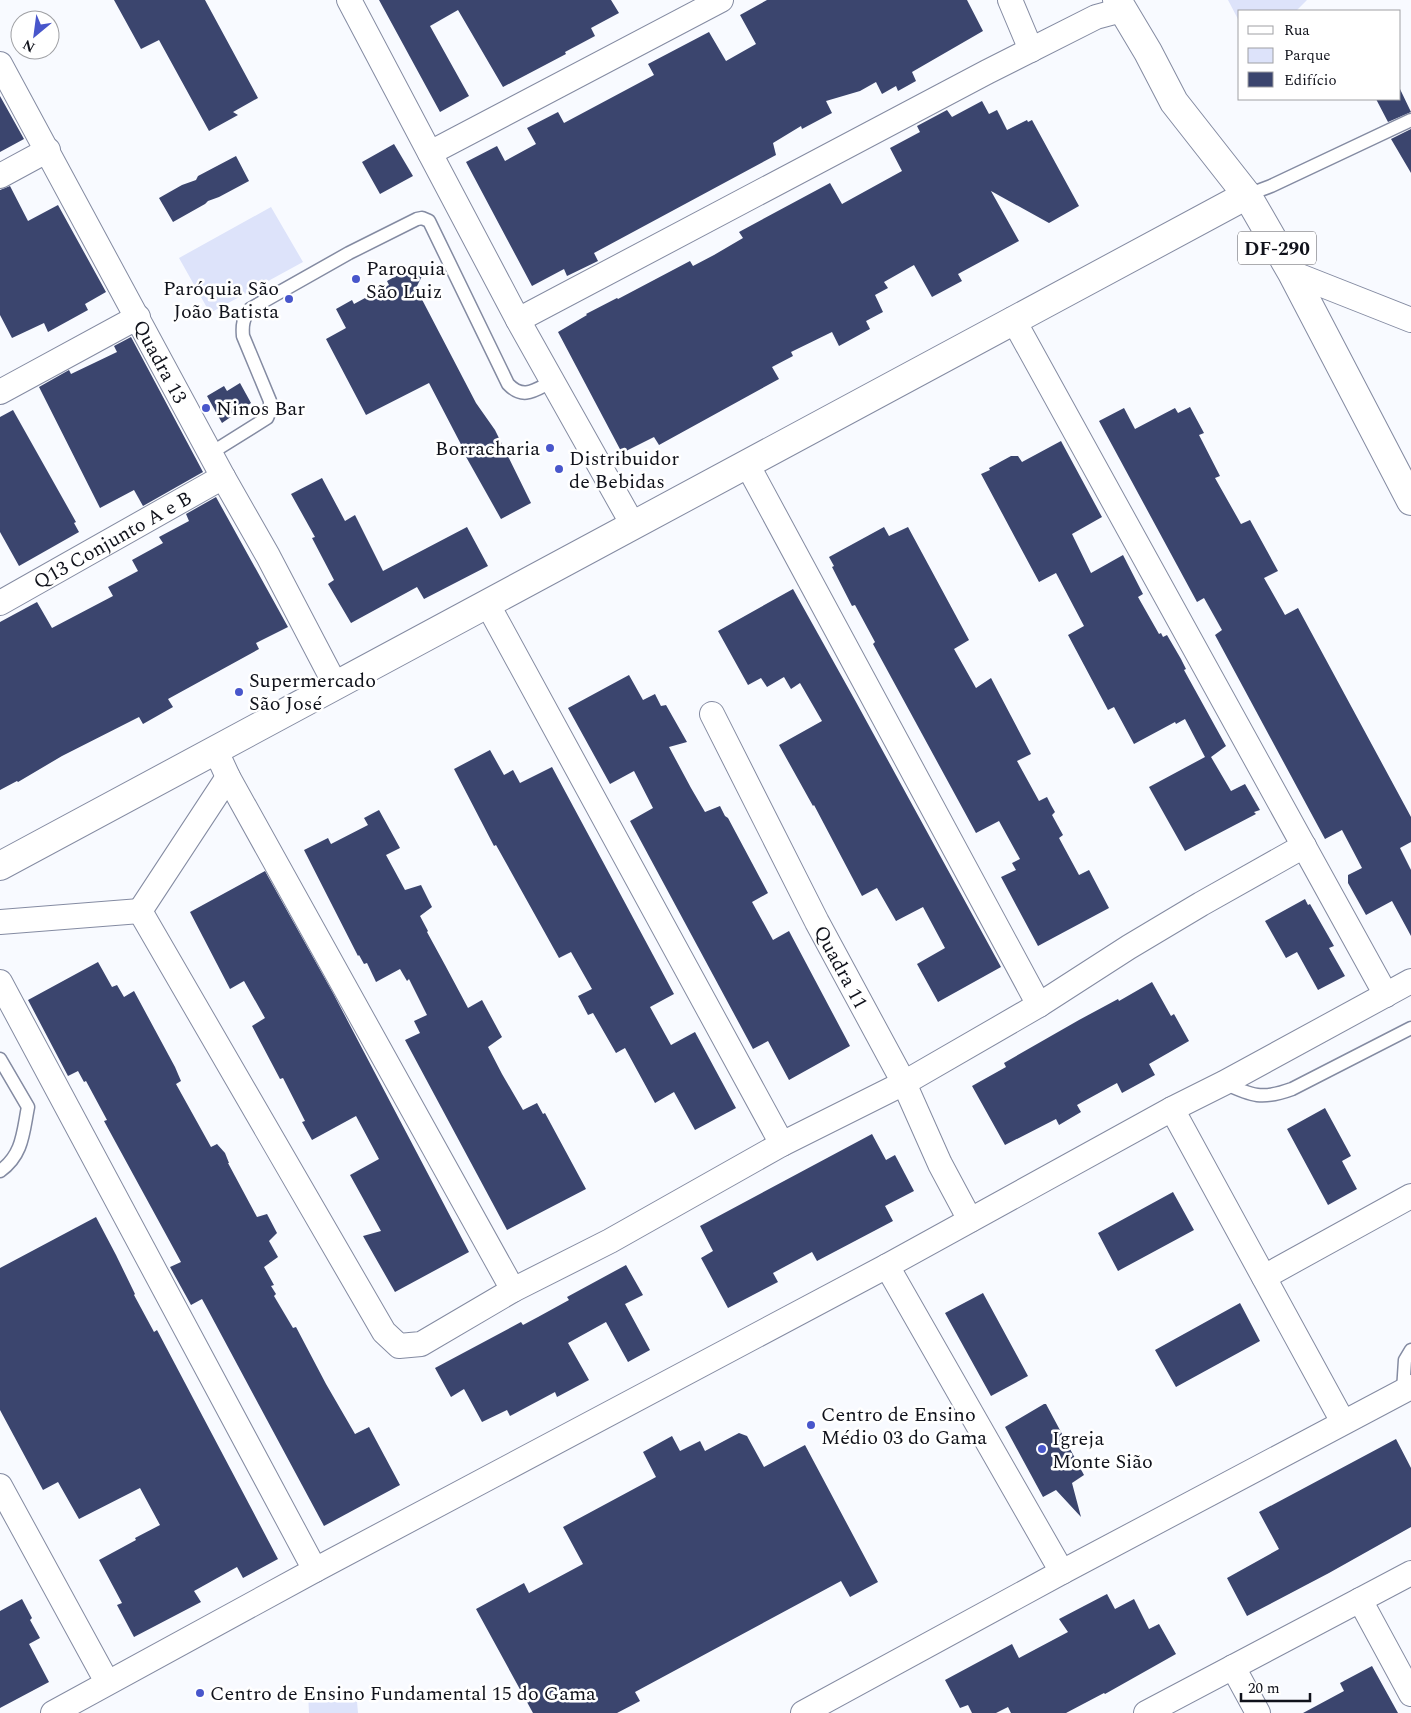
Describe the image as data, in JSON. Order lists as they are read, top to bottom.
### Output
{
  "streets": {
    "main road": ["DF-290"],
    "street": ["Quadra 13", "Q13 Conjunto A e B", "Quadra 11"]
  },
  "crossings": [
    ["Quadra 13", "Q13 Conjunto A e B"]
  ],
  "places": [
    "Paroquia São Luiz",
    "Paróquia São João Batista",
    "Ninos Bar",
    "Borracharia",
    "Distribuidor de Bebidas",
    "Supermercado São José",
    "Centro de Ensino Médio 03 do Gama",
    "Igreja Monte Sião",
    "Centro de Ensino Fundamental 15 do Gama"
  ],
  "legend": ["Rua", "Parque", "Edifício"],
  "scale_bar": "20 m",
  "north": "bottom left"
}
